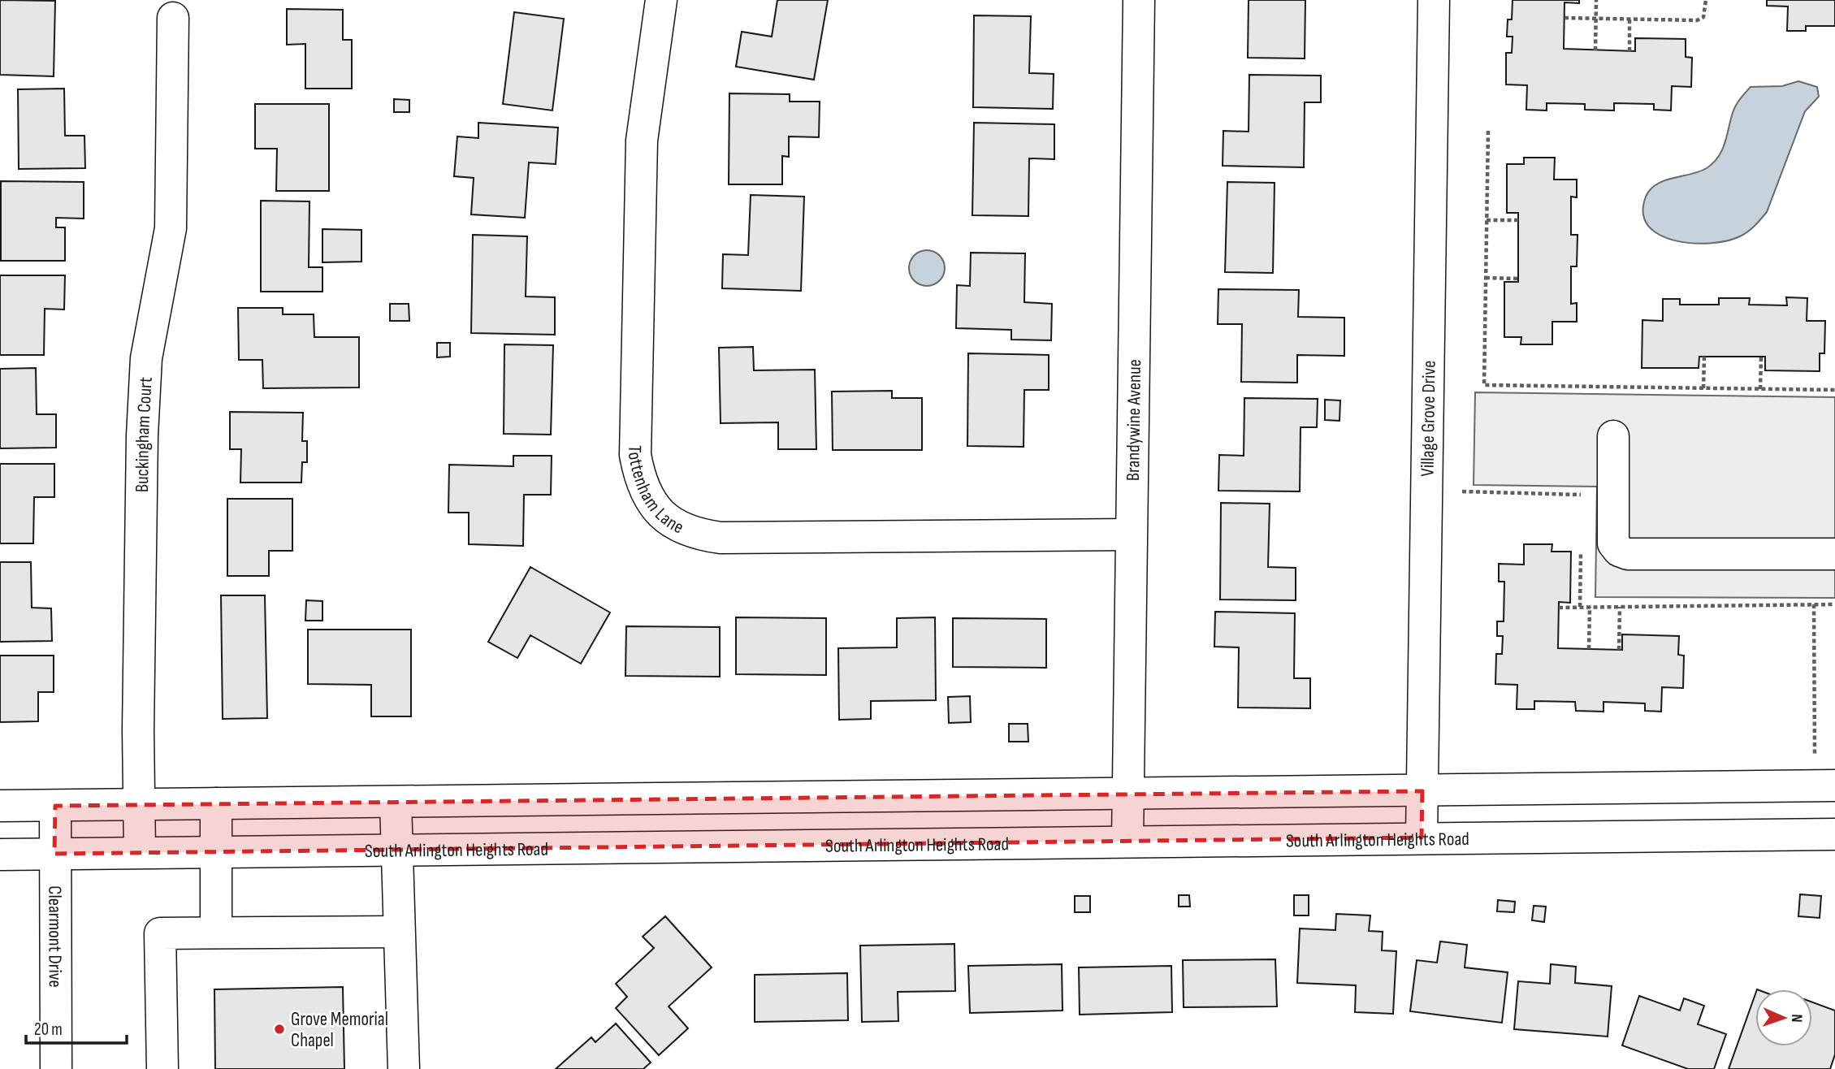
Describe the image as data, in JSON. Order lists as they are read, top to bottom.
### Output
{
  "streets": {
    "street": [
      "Village Grove Drive",
      "Brandywine Avenue",
      "Buckingham Court",
      "Tottenham Lane",
      "South Arlington Heights Road",
      "Clearmont Drive"
    ]
  },
  "crossings": [
    ["Village Grove Drive", "South Arlington Heights Road"],
    ["Brandywine Avenue", "Tottenham Lane"],
    ["Brandywine Avenue", "South Arlington Heights Road"],
    ["Buckingham Court", "South Arlington Heights Road"],
    ["South Arlington Heights Road", "Clearmont Drive"]
  ],
  "places": ["Grove Memorial Chapel"],
  "scale_bar": "20 m",
  "north": "right"
}
